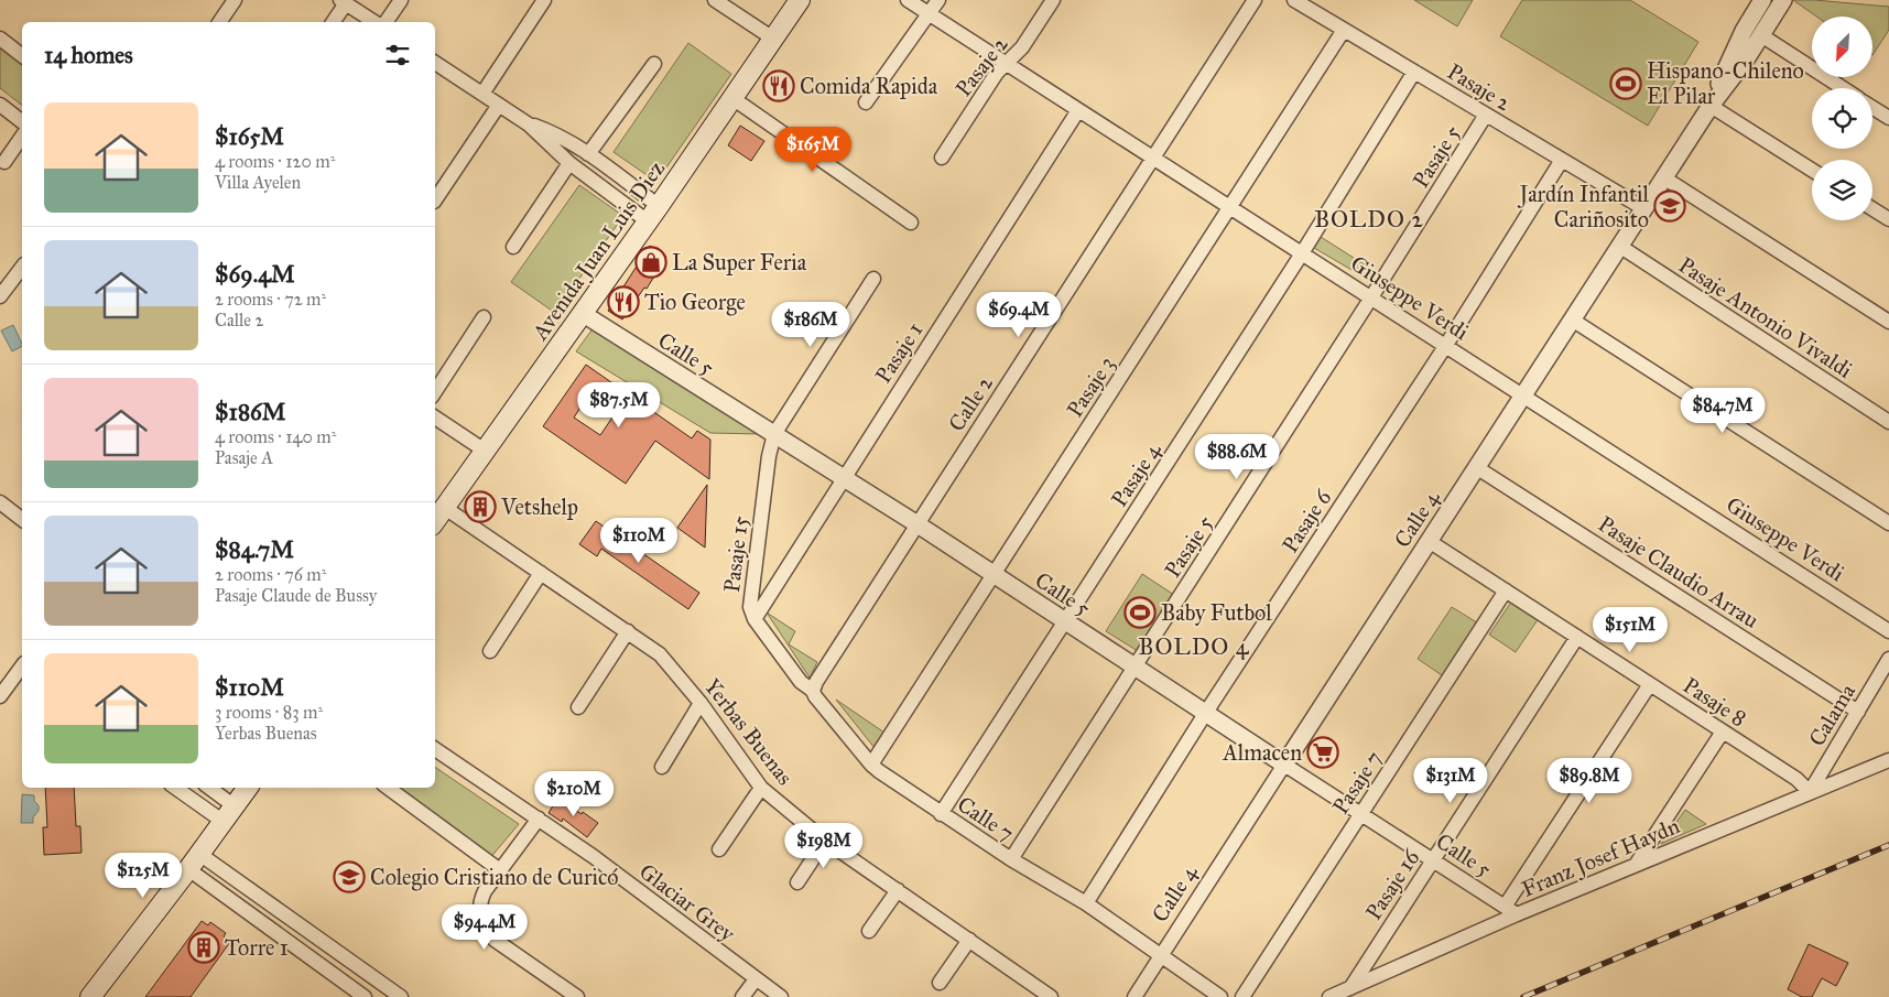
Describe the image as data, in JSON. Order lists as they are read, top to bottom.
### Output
{
  "streets": {
    "main road": ["Avenida Juan Luis Diez"],
    "street": [
      "Pasaje 2",
      "Pasaje 5",
      "Giuseppe Verdi",
      "Pasaje Antonio Vivaldi",
      "Pasaje 1",
      "Calle 5",
      "Pasaje 3",
      "Calle 2",
      "Pasaje 4",
      "Calle 4",
      "Pasaje 6",
      "Pasaje 15",
      "Pasaje Claudio Arrau",
      "Pasaje 8",
      "Calama",
      "Yerbas Buenas",
      "Pasaje 7",
      "Calle 7",
      "Franz Josef Haydn",
      "Pasaje 16",
      "Glaciar Grey"
    ]
  },
  "crossings": [
    ["Pasaje 2", "Pasaje 5"],
    ["Pasaje 2", "Giuseppe Verdi"],
    ["Pasaje 2", "Pasaje 3"],
    ["Pasaje 2", "Pasaje 4"],
    ["Pasaje 2", "Calle 4"],
    ["Pasaje 2", "Pasaje 6"],
    ["Pasaje 5", "Giuseppe Verdi"],
    ["Pasaje 5", "Calle 5"],
    ["Pasaje 5", "Calle 7"],
    ["Avenida Juan Luis Diez", "Calle 5"],
    ["Avenida Juan Luis Diez", "Yerbas Buenas"],
    ["Giuseppe Verdi", "Pasaje 1"],
    ["Giuseppe Verdi", "Pasaje 3"],
    ["Giuseppe Verdi", "Calle 2"],
    ["Giuseppe Verdi", "Pasaje 4"],
    ["Giuseppe Verdi", "Calle 4"],
    ["Giuseppe Verdi", "Pasaje 6"],
    ["Pasaje Antonio Vivaldi", "Calle 4"],
    ["Pasaje 1", "Calle 5"],
    ["Pasaje 1", "Pasaje 15"],
    ["Calle 5", "Pasaje 3"],
    ["Calle 5", "Calle 2"],
    ["Calle 5", "Pasaje 4"],
    ["Calle 5", "Calle 4"],
    ["Calle 5", "Pasaje 6"],
    ["Calle 5", "Pasaje 15"],
    ["Calle 5", "Pasaje 7"],
    ["Calle 5", "Franz Josef Haydn"],
    ["Calle 5", "Pasaje 16"],
    ["Pasaje 3", "Calle 7"],
    ["Calle 2", "Pasaje 15"],
    ["Calle 2", "Calle 7"],
    ["Pasaje 4", "Calle 7"],
    ["Calle 4", "Pasaje Claudio Arrau"],
    ["Calle 4", "Pasaje 8"],
    ["Calle 4", "Calle 7"],
    ["Pasaje 6", "Calle 7"],
    ["Pasaje 15", "Calle 7"],
    ["Pasaje Claudio Arrau", "Calama"],
    ["Pasaje 8", "Calama"],
    ["Pasaje 8", "Pasaje 7"],
    ["Pasaje 8", "Franz Josef Haydn"],
    ["Pasaje 8", "Pasaje 16"],
    ["Calama", "Franz Josef Haydn"],
    ["Franz Josef Haydn", "Pasaje 16"]
  ],
  "districts": ["BOLDO 2", "BOLDO 4"],
  "places": {
    "sports": ["Hispano-Chileno El Pilar", "Baby Futbol"],
    "restaurant": ["Comida Rapida", "Tio George"],
    "school or university": ["Jardín Infantil Cariñosito", "Colegio Cristiano de Curicó"],
    "shop": ["La Super Feria"],
    "building": ["Vetshelp", "Torre 1"],
    "supermarket": ["Almacen"]
  },
  "north": "bottom left",
  "page": {
    "heading": "14 homes",
    "list": [
      {
        "name": "$165M",
        "note": "4 rooms · 120 m² · Villa Ayelen"
      },
      {
        "name": "$69.4M",
        "note": "2 rooms · 72 m² · Calle 2"
      },
      {
        "name": "$186M",
        "note": "4 rooms · 140 m² · Pasaje A"
      },
      {
        "name": "$84.7M",
        "note": "2 rooms · 76 m² · Pasaje Claude de Bussy"
      },
      {
        "name": "$110M",
        "note": "3 rooms · 83 m² · Yerbas Buenas"
      }
    ],
    "price": [
      "$165M",
      "$69.4M",
      "$186M",
      "$87.5M",
      "$84.7M",
      "$88.6M",
      "$110M",
      "$151M",
      "$131M",
      "$89.8M",
      "$210M",
      "$198M",
      "$125M",
      "$94.4M"
    ]
  }
}
